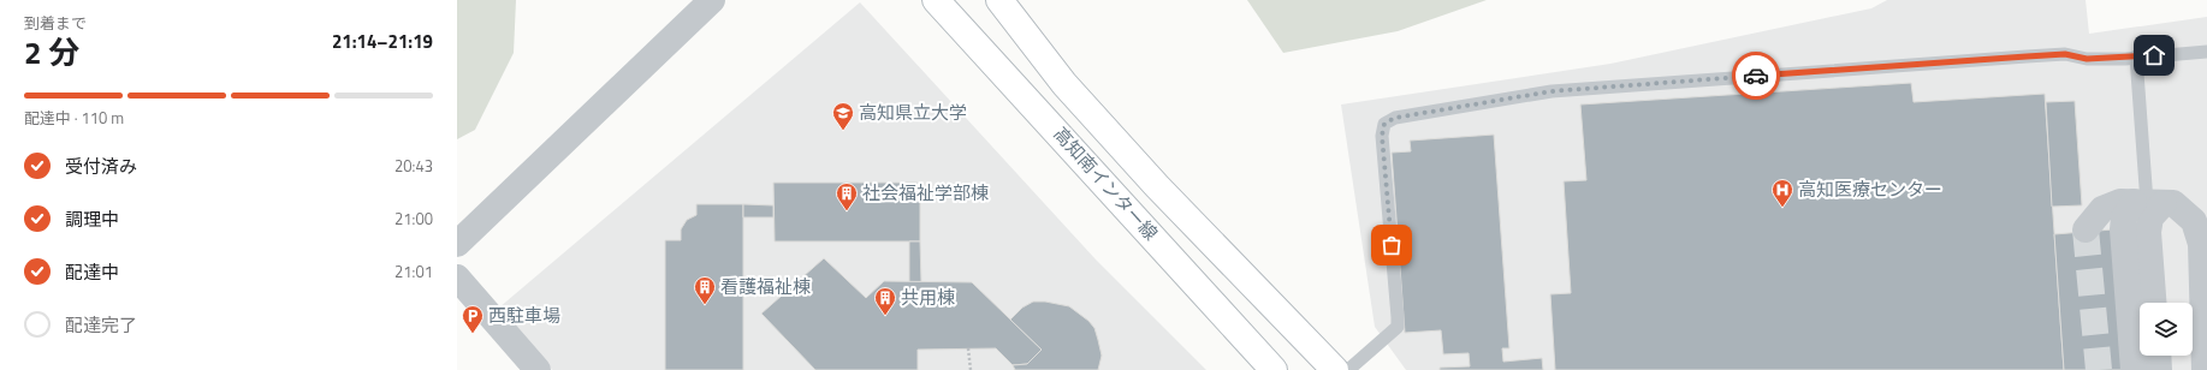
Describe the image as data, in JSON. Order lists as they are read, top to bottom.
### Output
{
  "streets": {
    "main road": ["高知南インター線"]
  },
  "places": {
    "school or university": ["高知県立大学"],
    "hospital": ["高知医療センター"],
    "building": ["社会福祉学部棟", "看護福祉棟", "共用棟"],
    "parking": ["西駐車場"]
  },
  "page": {
    "heading": ["2 分", "到着まで", "21:14–21:19"],
    "bar": "配達中 · 110 m",
    "list": [
      ["受付済み", "20:43"],
      ["調理中", "21:00"],
      ["配達中", "21:01"],
      "配達完了"
    ]
  }
}
